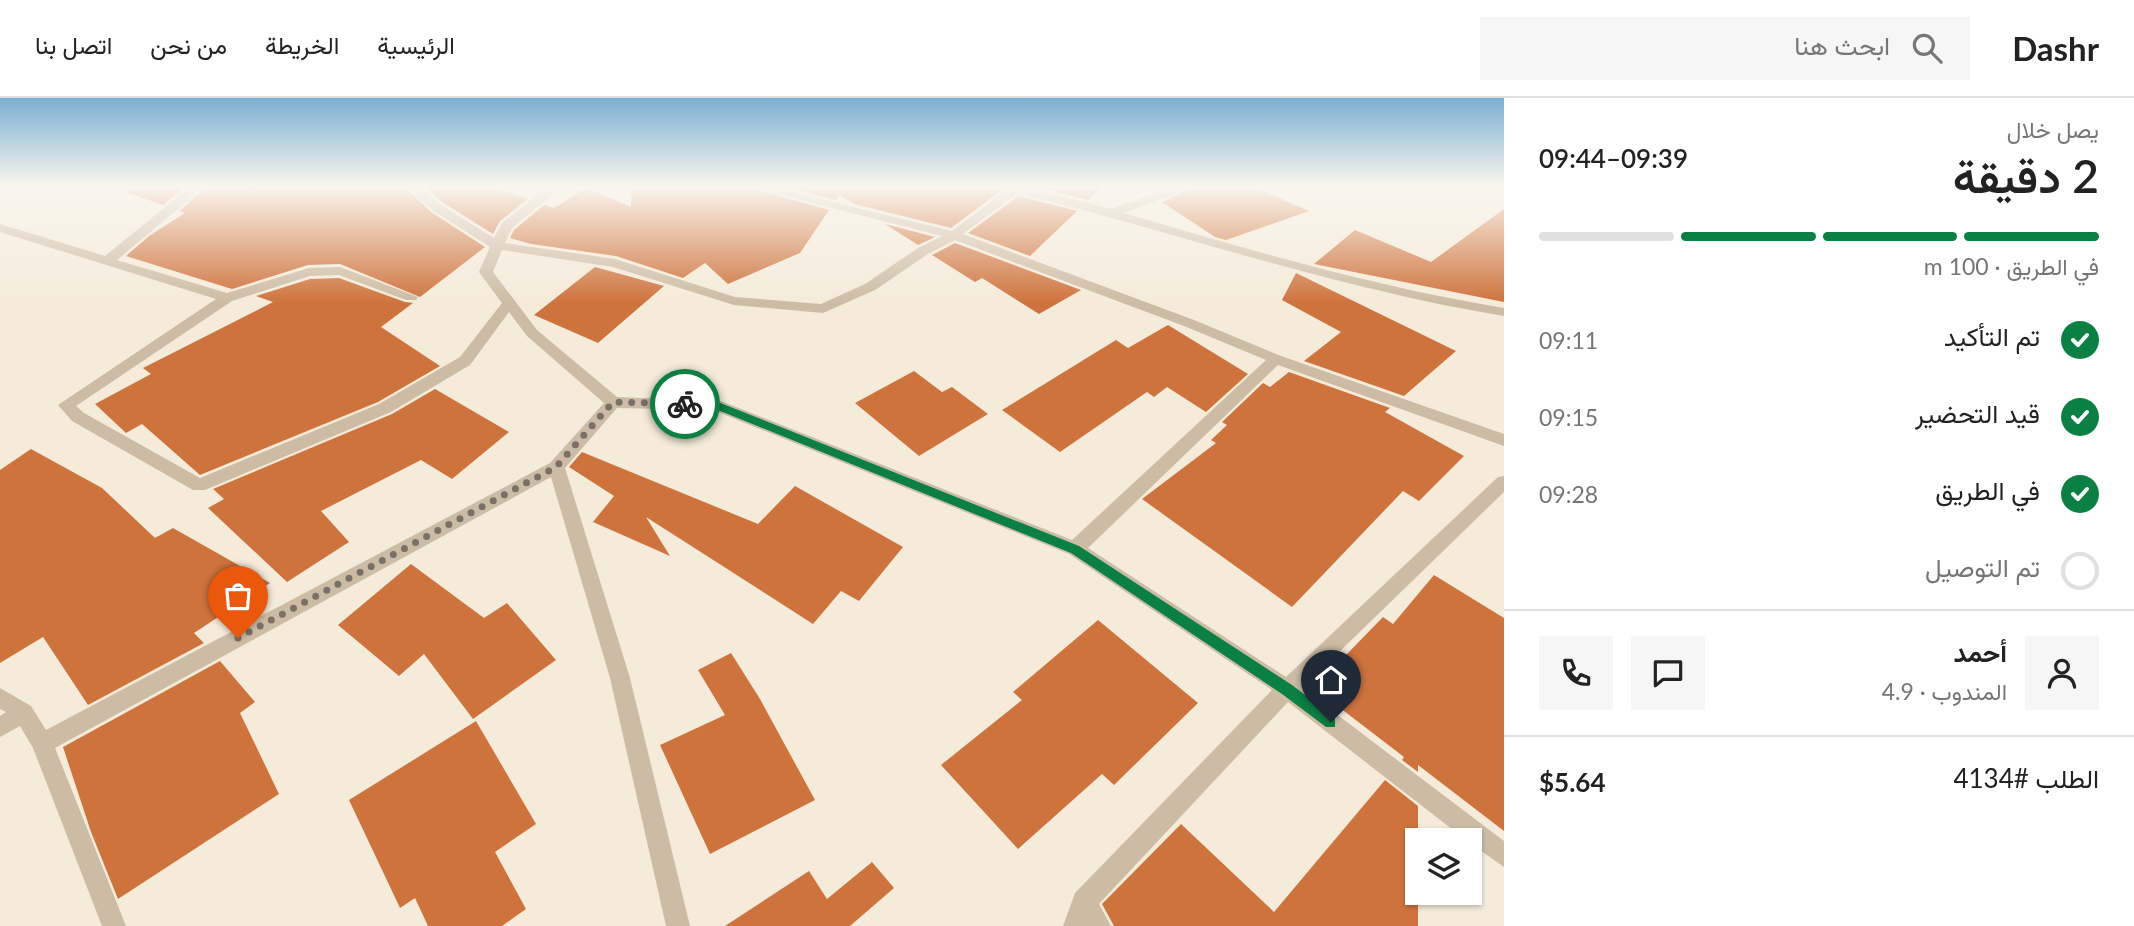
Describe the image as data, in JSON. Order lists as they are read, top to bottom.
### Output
{
  "page": {
    "header": "Dashr",
    "search": "ابحث هنا",
    "nav": [
      "الرئيسية",
      "الخريطة",
      "من نحن",
      "اتصل بنا"
    ],
    "heading": ["2 دقيقة", "يصل خلال", "09:39–09:44"],
    "panel": [
      "أحمد",
      "المندوب · 4.9",
      "الطلب #4134",
      "$5.64"
    ],
    "bar": "في الطريق · 100 m",
    "list": [
      ["تم التأكيد", "09:11"],
      ["قيد التحضير", "09:15"],
      ["في الطريق", "09:28"],
      "تم التوصيل"
    ]
  }
}
